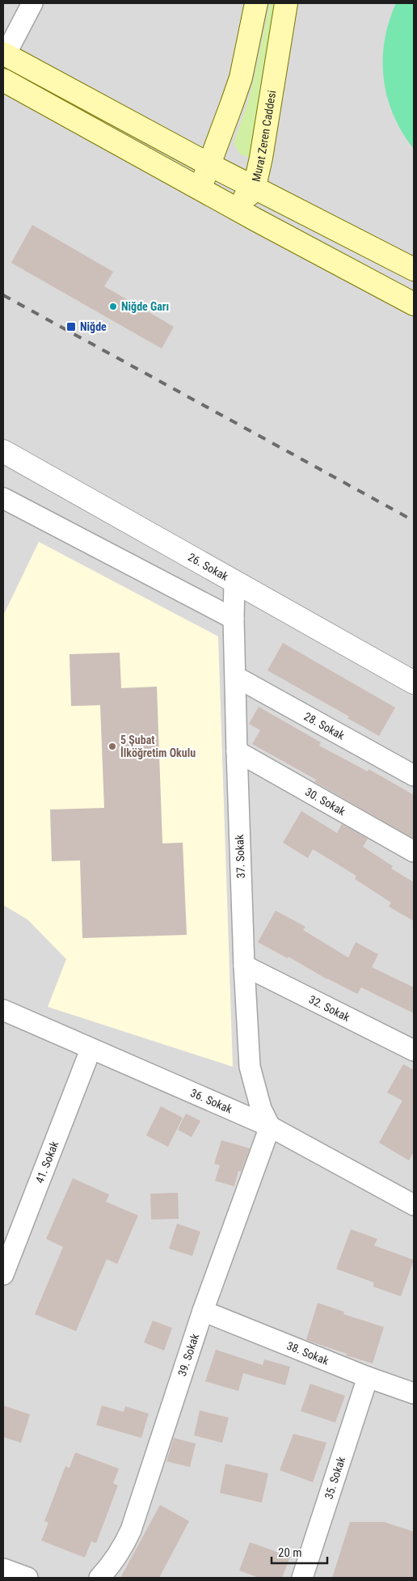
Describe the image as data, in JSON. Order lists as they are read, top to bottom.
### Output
{
  "streets": {
    "main road": ["Murat Zeren Caddesi"],
    "street": [
      "26. Sokak",
      "28. Sokak",
      "30. Sokak",
      "37. Sokak",
      "32. Sokak",
      "36. Sokak",
      "41. Sokak",
      "38. Sokak",
      "39. Sokak",
      "35. Sokak"
    ]
  },
  "crossings": [
    ["26. Sokak", "37. Sokak"],
    ["28. Sokak", "37. Sokak"],
    ["30. Sokak", "37. Sokak"],
    ["37. Sokak", "32. Sokak"],
    ["37. Sokak", "36. Sokak"],
    ["37. Sokak", "39. Sokak"],
    ["36. Sokak", "41. Sokak"],
    ["36. Sokak", "39. Sokak"],
    ["38. Sokak", "39. Sokak"],
    ["38. Sokak", "35. Sokak"]
  ],
  "places": {
    "other": ["Niğde Garı", "5 Şubat İlköğretim Okulu"],
    "transit": ["Niğde"]
  },
  "scale_bar": "20 m"
}
